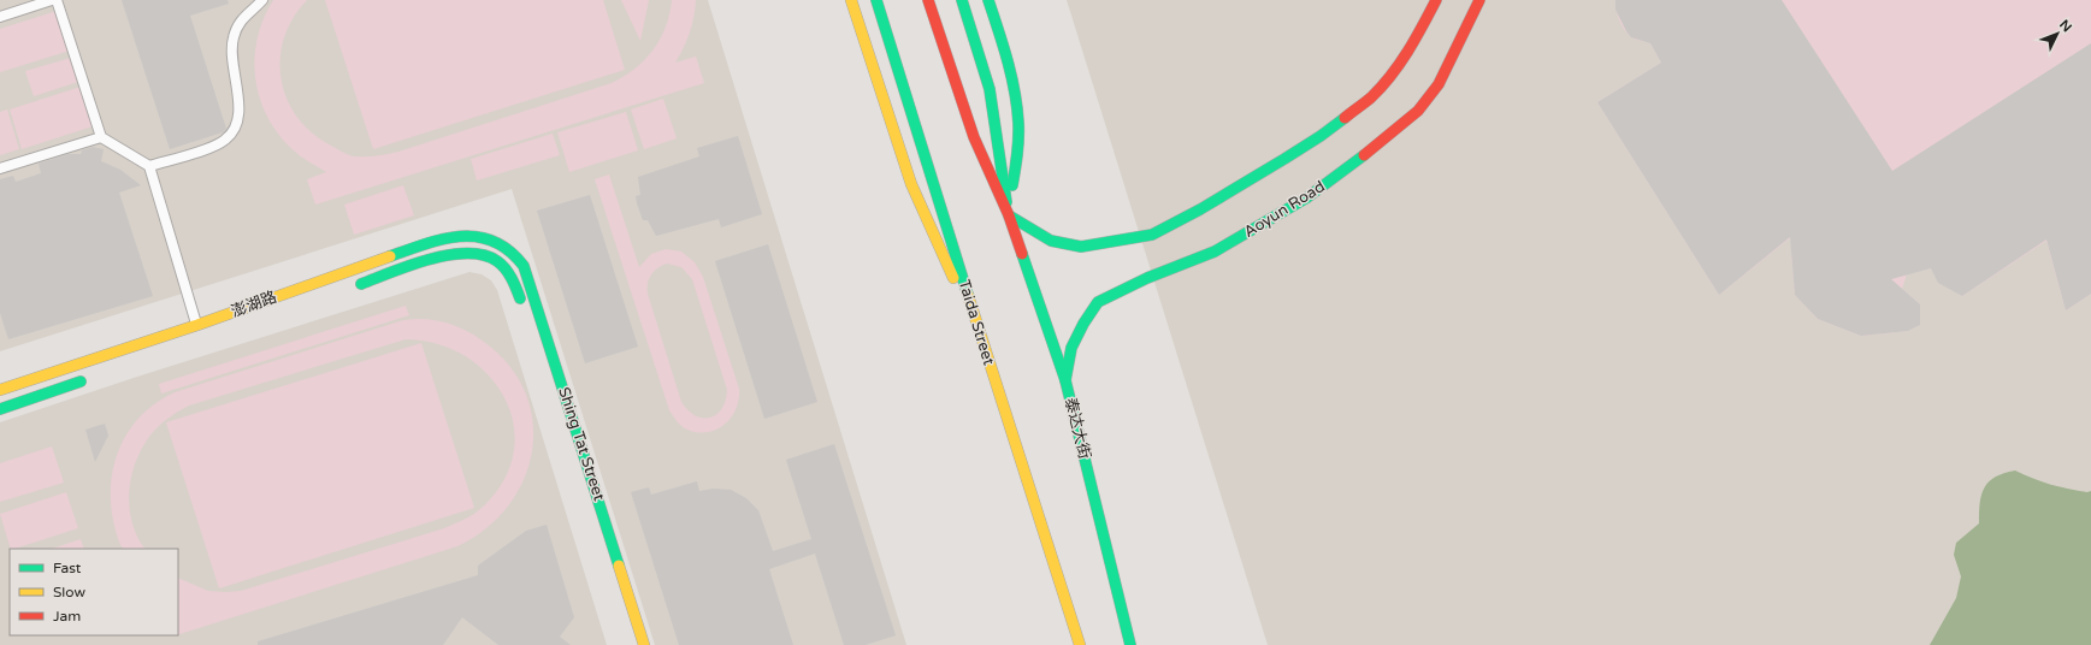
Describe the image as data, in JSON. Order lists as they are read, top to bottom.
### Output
{
  "streets": {
    "main road": [
      "Aoyun Road",
      "澎湖路",
      "Taida Street",
      "泰达大街",
      "Shing Tat Street"
    ]
  },
  "crossings": [
    ["Aoyun Road", "泰达大街"],
    ["澎湖路", "Shing Tat Street"]
  ],
  "legend": ["Fast", "Slow", "Jam"],
  "north": "top right"
}
